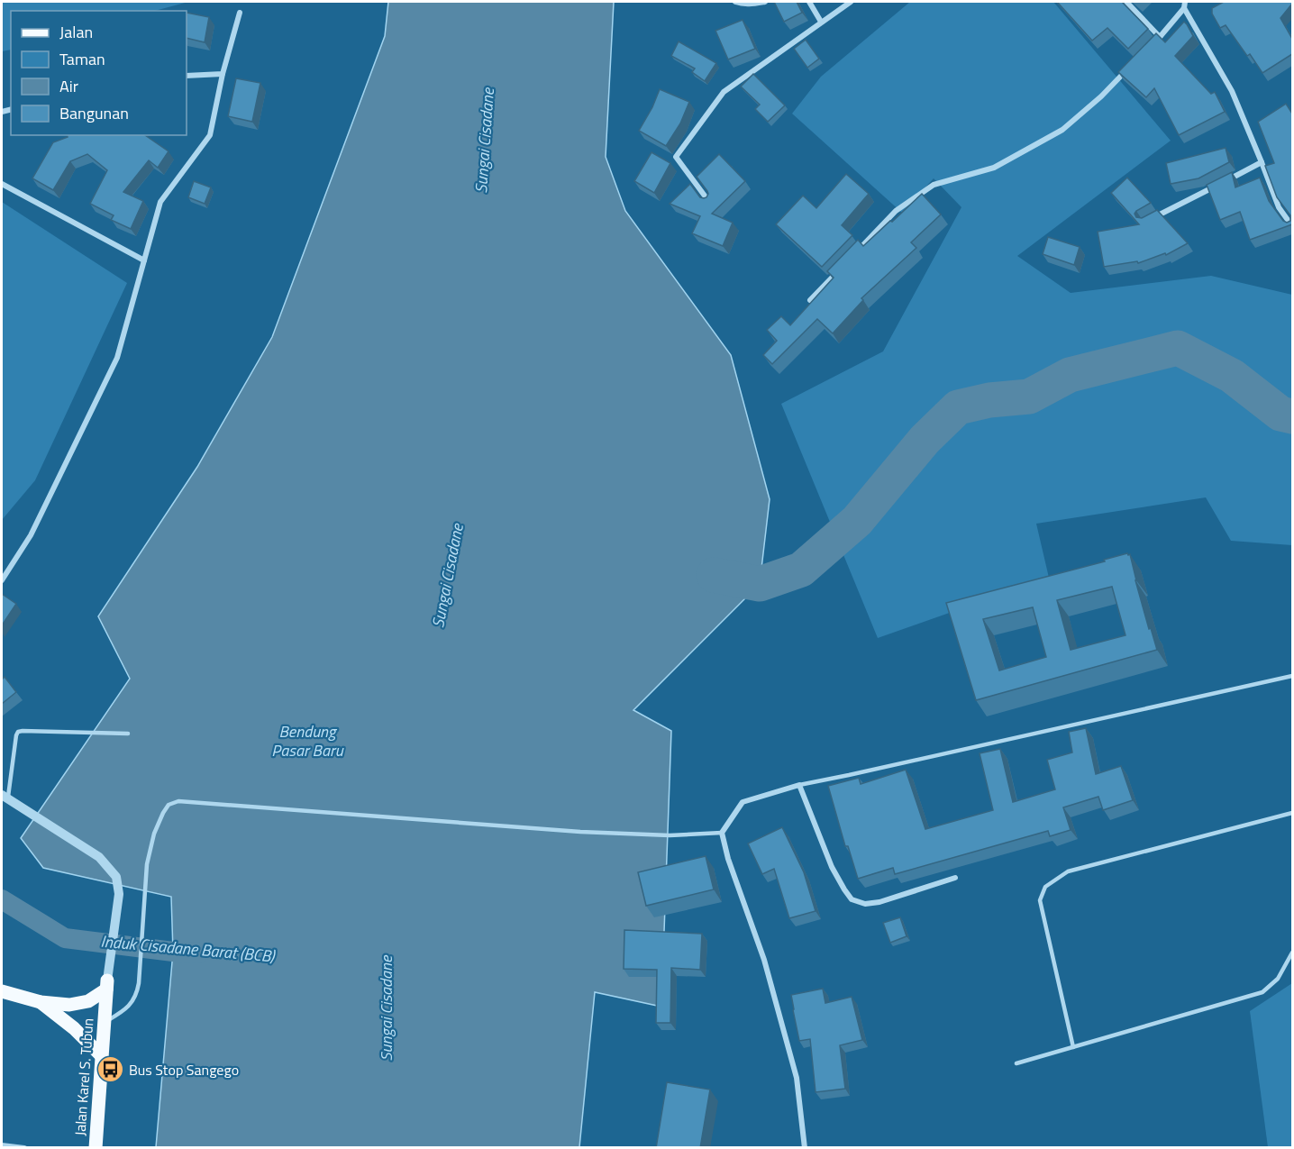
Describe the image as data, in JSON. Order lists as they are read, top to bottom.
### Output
{
  "streets": {
    "main road": ["Jalan Karel S. Tubun"]
  },
  "water": ["Sungai Cisadane", "Bendung Pasar Baru", "Induk Cisadane Barat (BCB)"],
  "places": {
    "bus stop": ["Bus Stop Sangego"]
  },
  "legend": [
    "Jalan",
    "Taman",
    "Air",
    "Bangunan"
  ]
}
